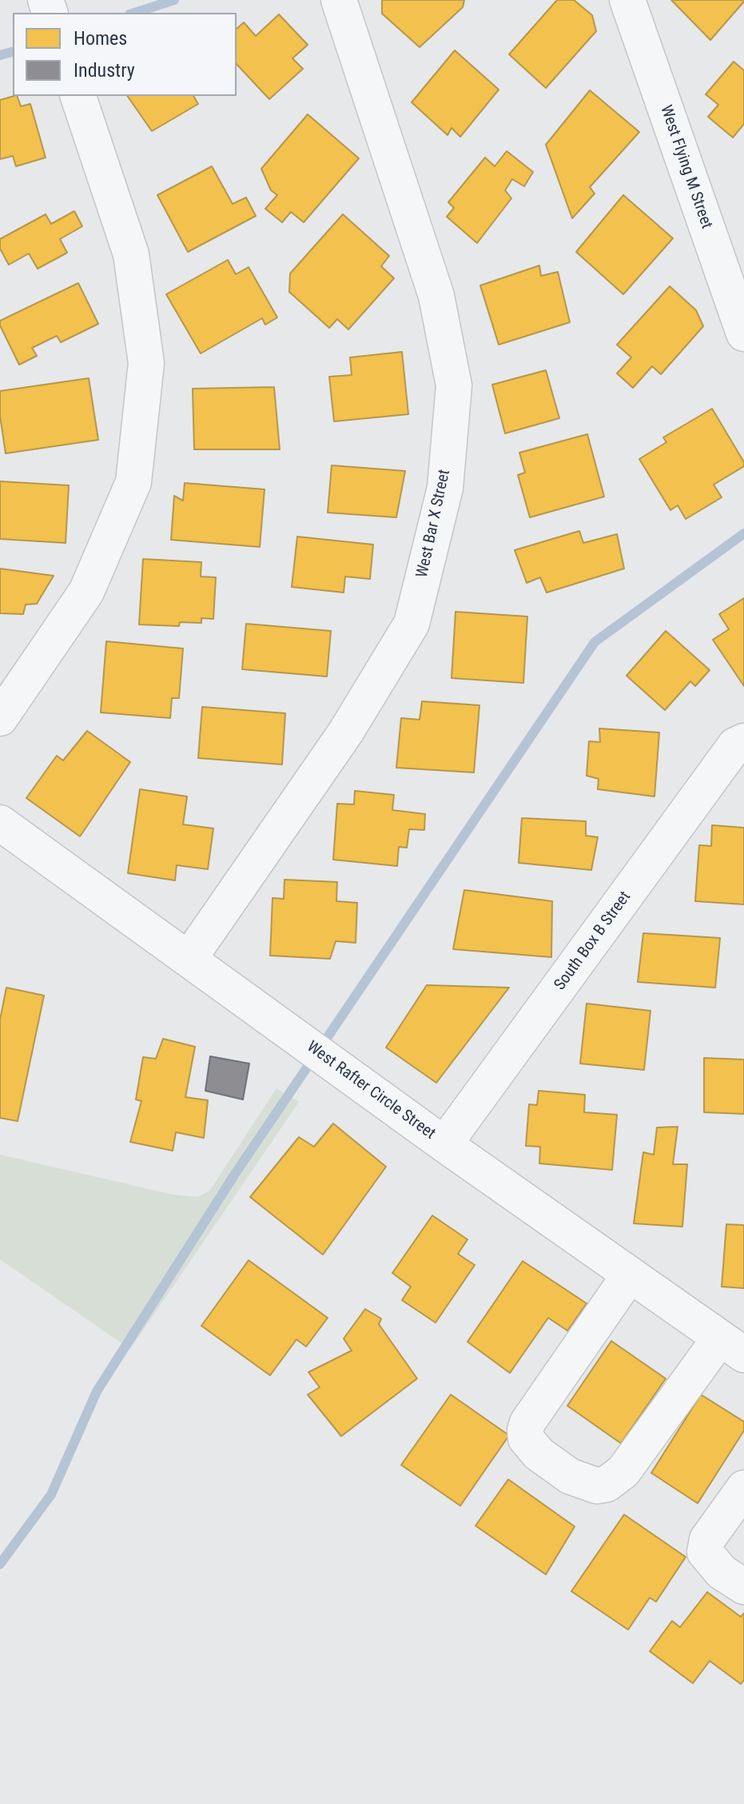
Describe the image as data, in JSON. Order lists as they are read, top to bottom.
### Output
{
  "streets": {
    "street": [
      "West Flying M Street",
      "West Bar X Street",
      "South Box B Street",
      "West Rafter Circle Street"
    ]
  },
  "crossings": [
    ["West Bar X Street", "West Rafter Circle Street"],
    ["South Box B Street", "West Rafter Circle Street"]
  ],
  "legend": ["Homes", "Industry"]
}
